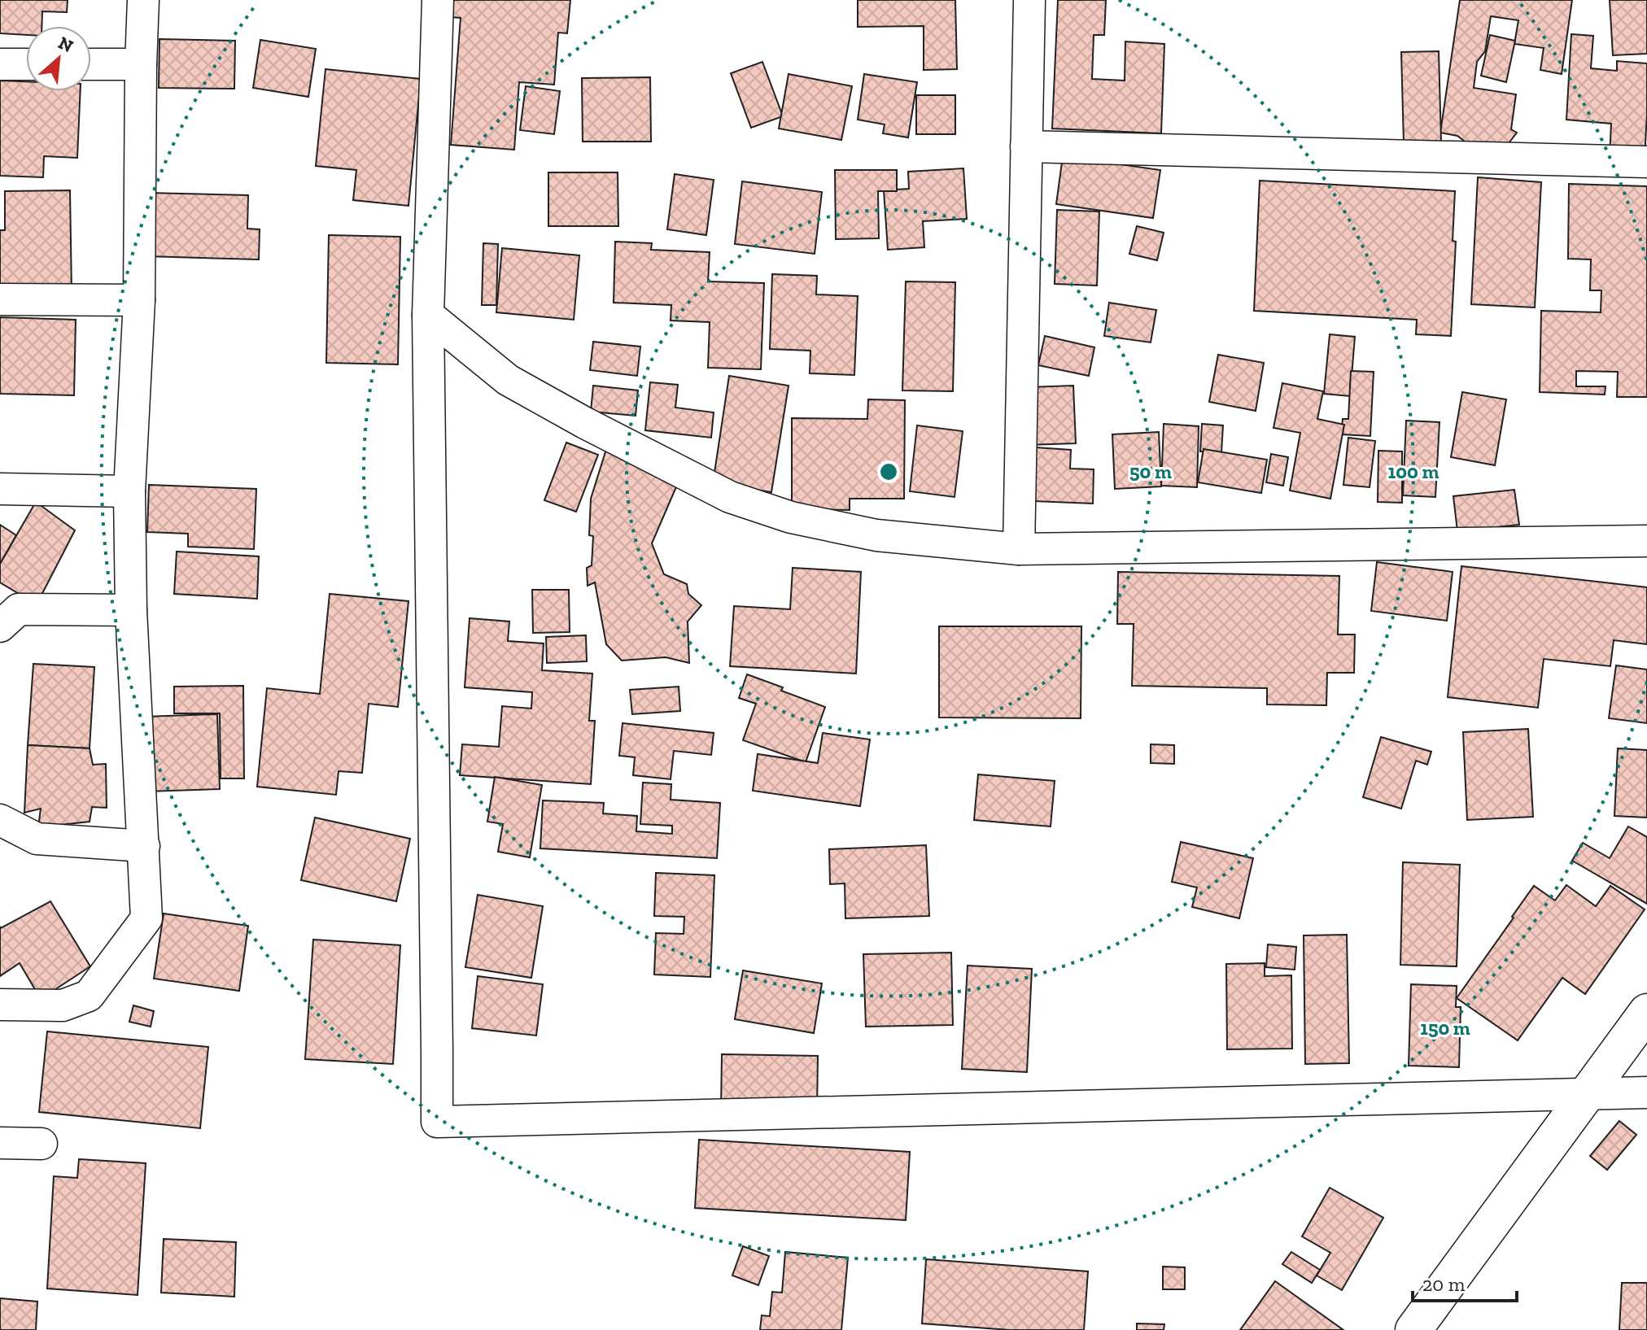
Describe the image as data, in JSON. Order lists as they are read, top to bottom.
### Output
{
  "scale_bar": "20 m",
  "north": "top right",
  "rings": ["50 m", "100 m", "150 m"]
}
